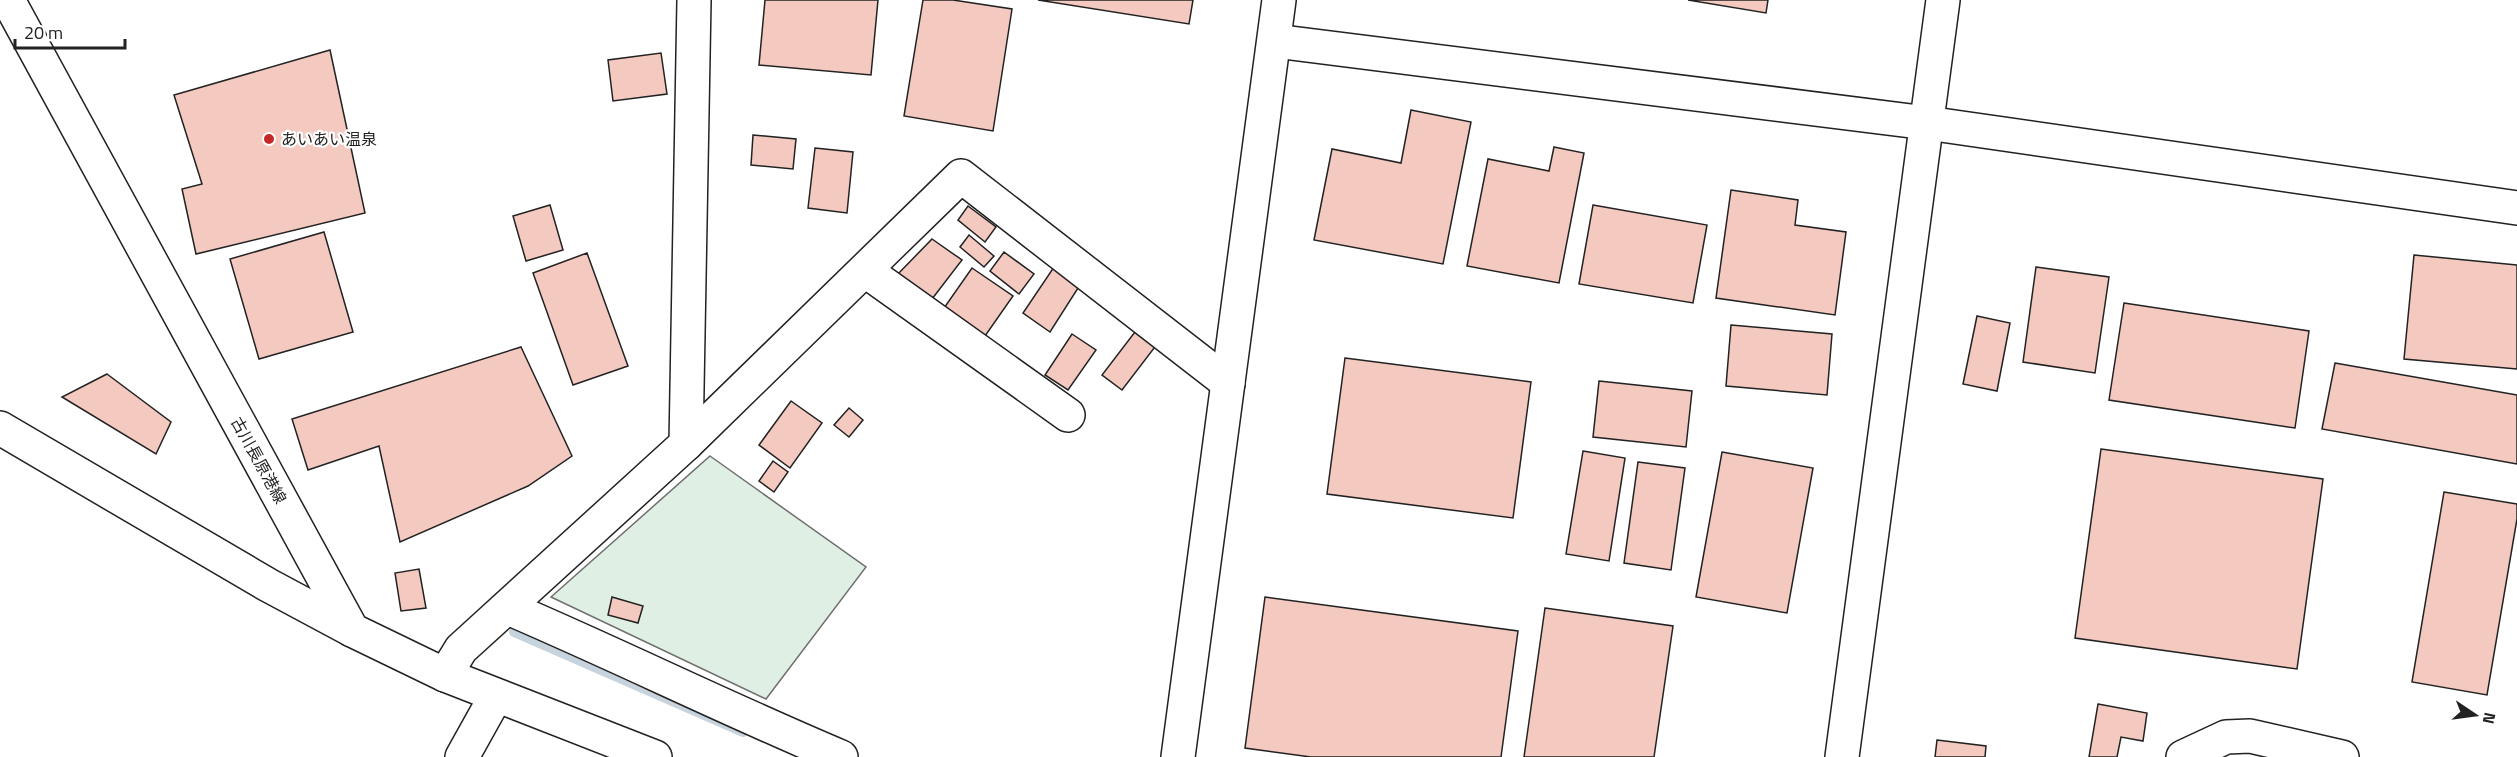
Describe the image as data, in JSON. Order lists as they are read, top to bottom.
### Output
{
  "streets": {
    "street": ["古川長原港線"]
  },
  "places": ["あいあい温泉"],
  "scale_bar": "20 m",
  "north": "right"
}
